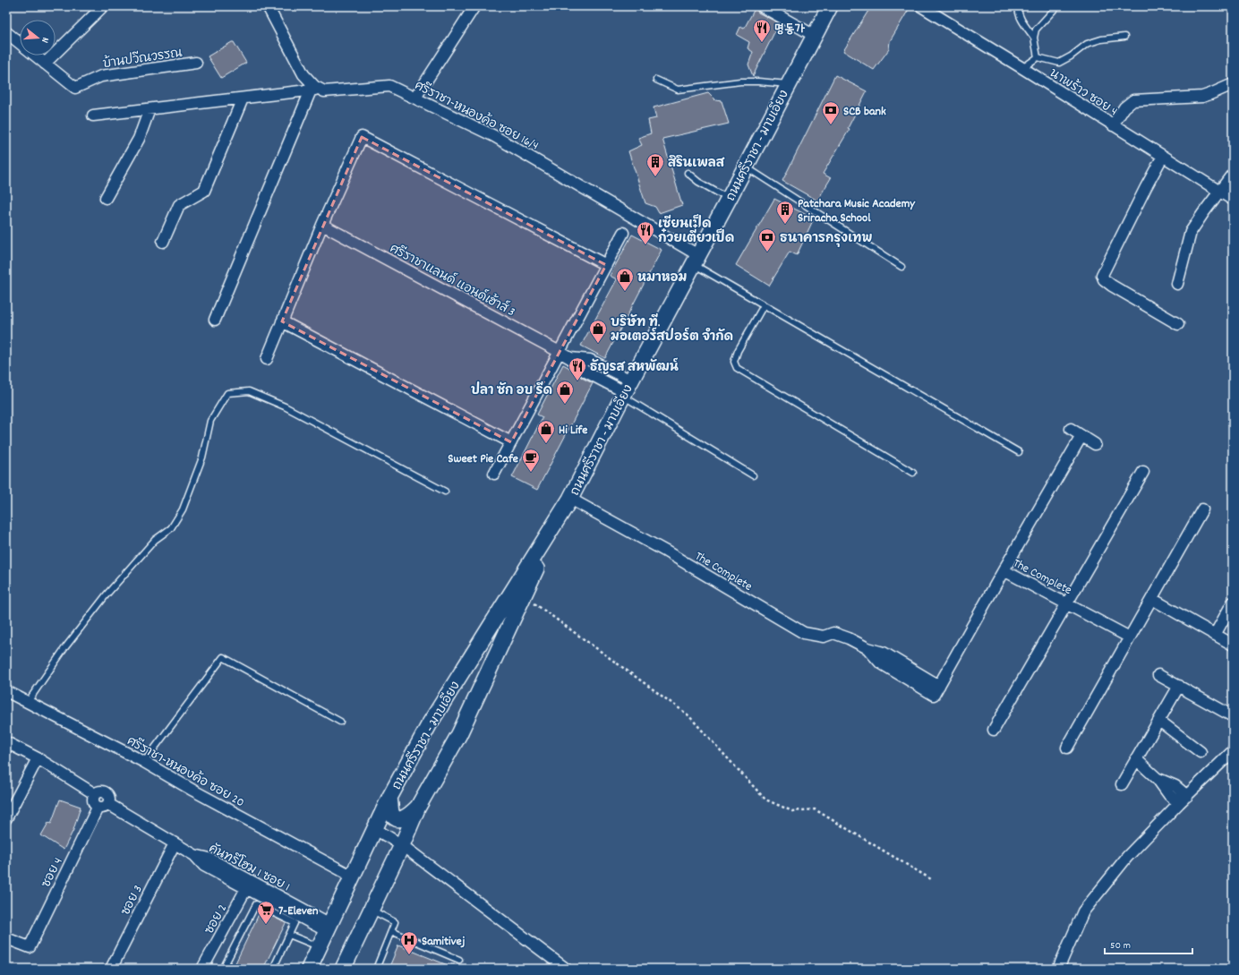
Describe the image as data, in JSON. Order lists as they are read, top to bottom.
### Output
{
  "streets": {
    "main road": ["ถนนศรีราชา - มาบเอียง"],
    "street": [
      "บ้านปวีณวรรณ",
      "นาพร้าว ซอย 4",
      "ศรีราชา-หนองค้อ ซอย 16/4",
      "ศรีราชาแลนด์ แอนด์เฮ้าส์ 3",
      "The Complete",
      "ศรีราชา-หนองค้อ ซอย 20",
      "คันทรีโฮม 1 ซอย 1",
      "ซอย 4",
      "ซอย 3",
      "ซอย 2"
    ]
  },
  "crossings": [
    ["ศรีราชา-หนองค้อ ซอย 16/4", "ถนนศรีราชา - มาบเอียง"],
    ["ถนนศรีราชา - มาบเอียง", "ศรีราชาแลนด์ แอนด์เฮ้าส์ 3"],
    ["ถนนศรีราชา - มาบเอียง", "The Complete"],
    ["ถนนศรีราชา - มาบเอียง", "ศรีราชา-หนองค้อ ซอย 20"],
    ["ถนนศรีราชา - มาบเอียง", "คันทรีโฮม 1 ซอย 1"],
    ["คันทรีโฮม 1 ซอย 1", "ซอย 4"],
    ["คันทรีโฮม 1 ซอย 1", "ซอย 3"],
    ["คันทรีโฮม 1 ซอย 1", "ซอย 2"]
  ],
  "places": {
    "restaurant": ["명동가", "เซียนเป็ด ก๋วยเตี๋ยวเป็ด", "ธัญรส สหพัฒน์"],
    "bank": ["SCB bank", "ธนาคารกรุงเทพ"],
    "building": ["สิรินเพลส", "Patchara Music Academy Sriracha School"],
    "shop": [
      "หมาหอม",
      "บริษัท ที. มอเตอร์สปอร์ต จำกัด",
      "ปลา ซัก อบ รีด",
      "Hi Life"
    ],
    "cafe": ["Sweet Pie Cafe"],
    "supermarket": ["7-Eleven"],
    "hospital": ["Samitivej"]
  },
  "scale_bar": "50 m",
  "north": "right"
}
